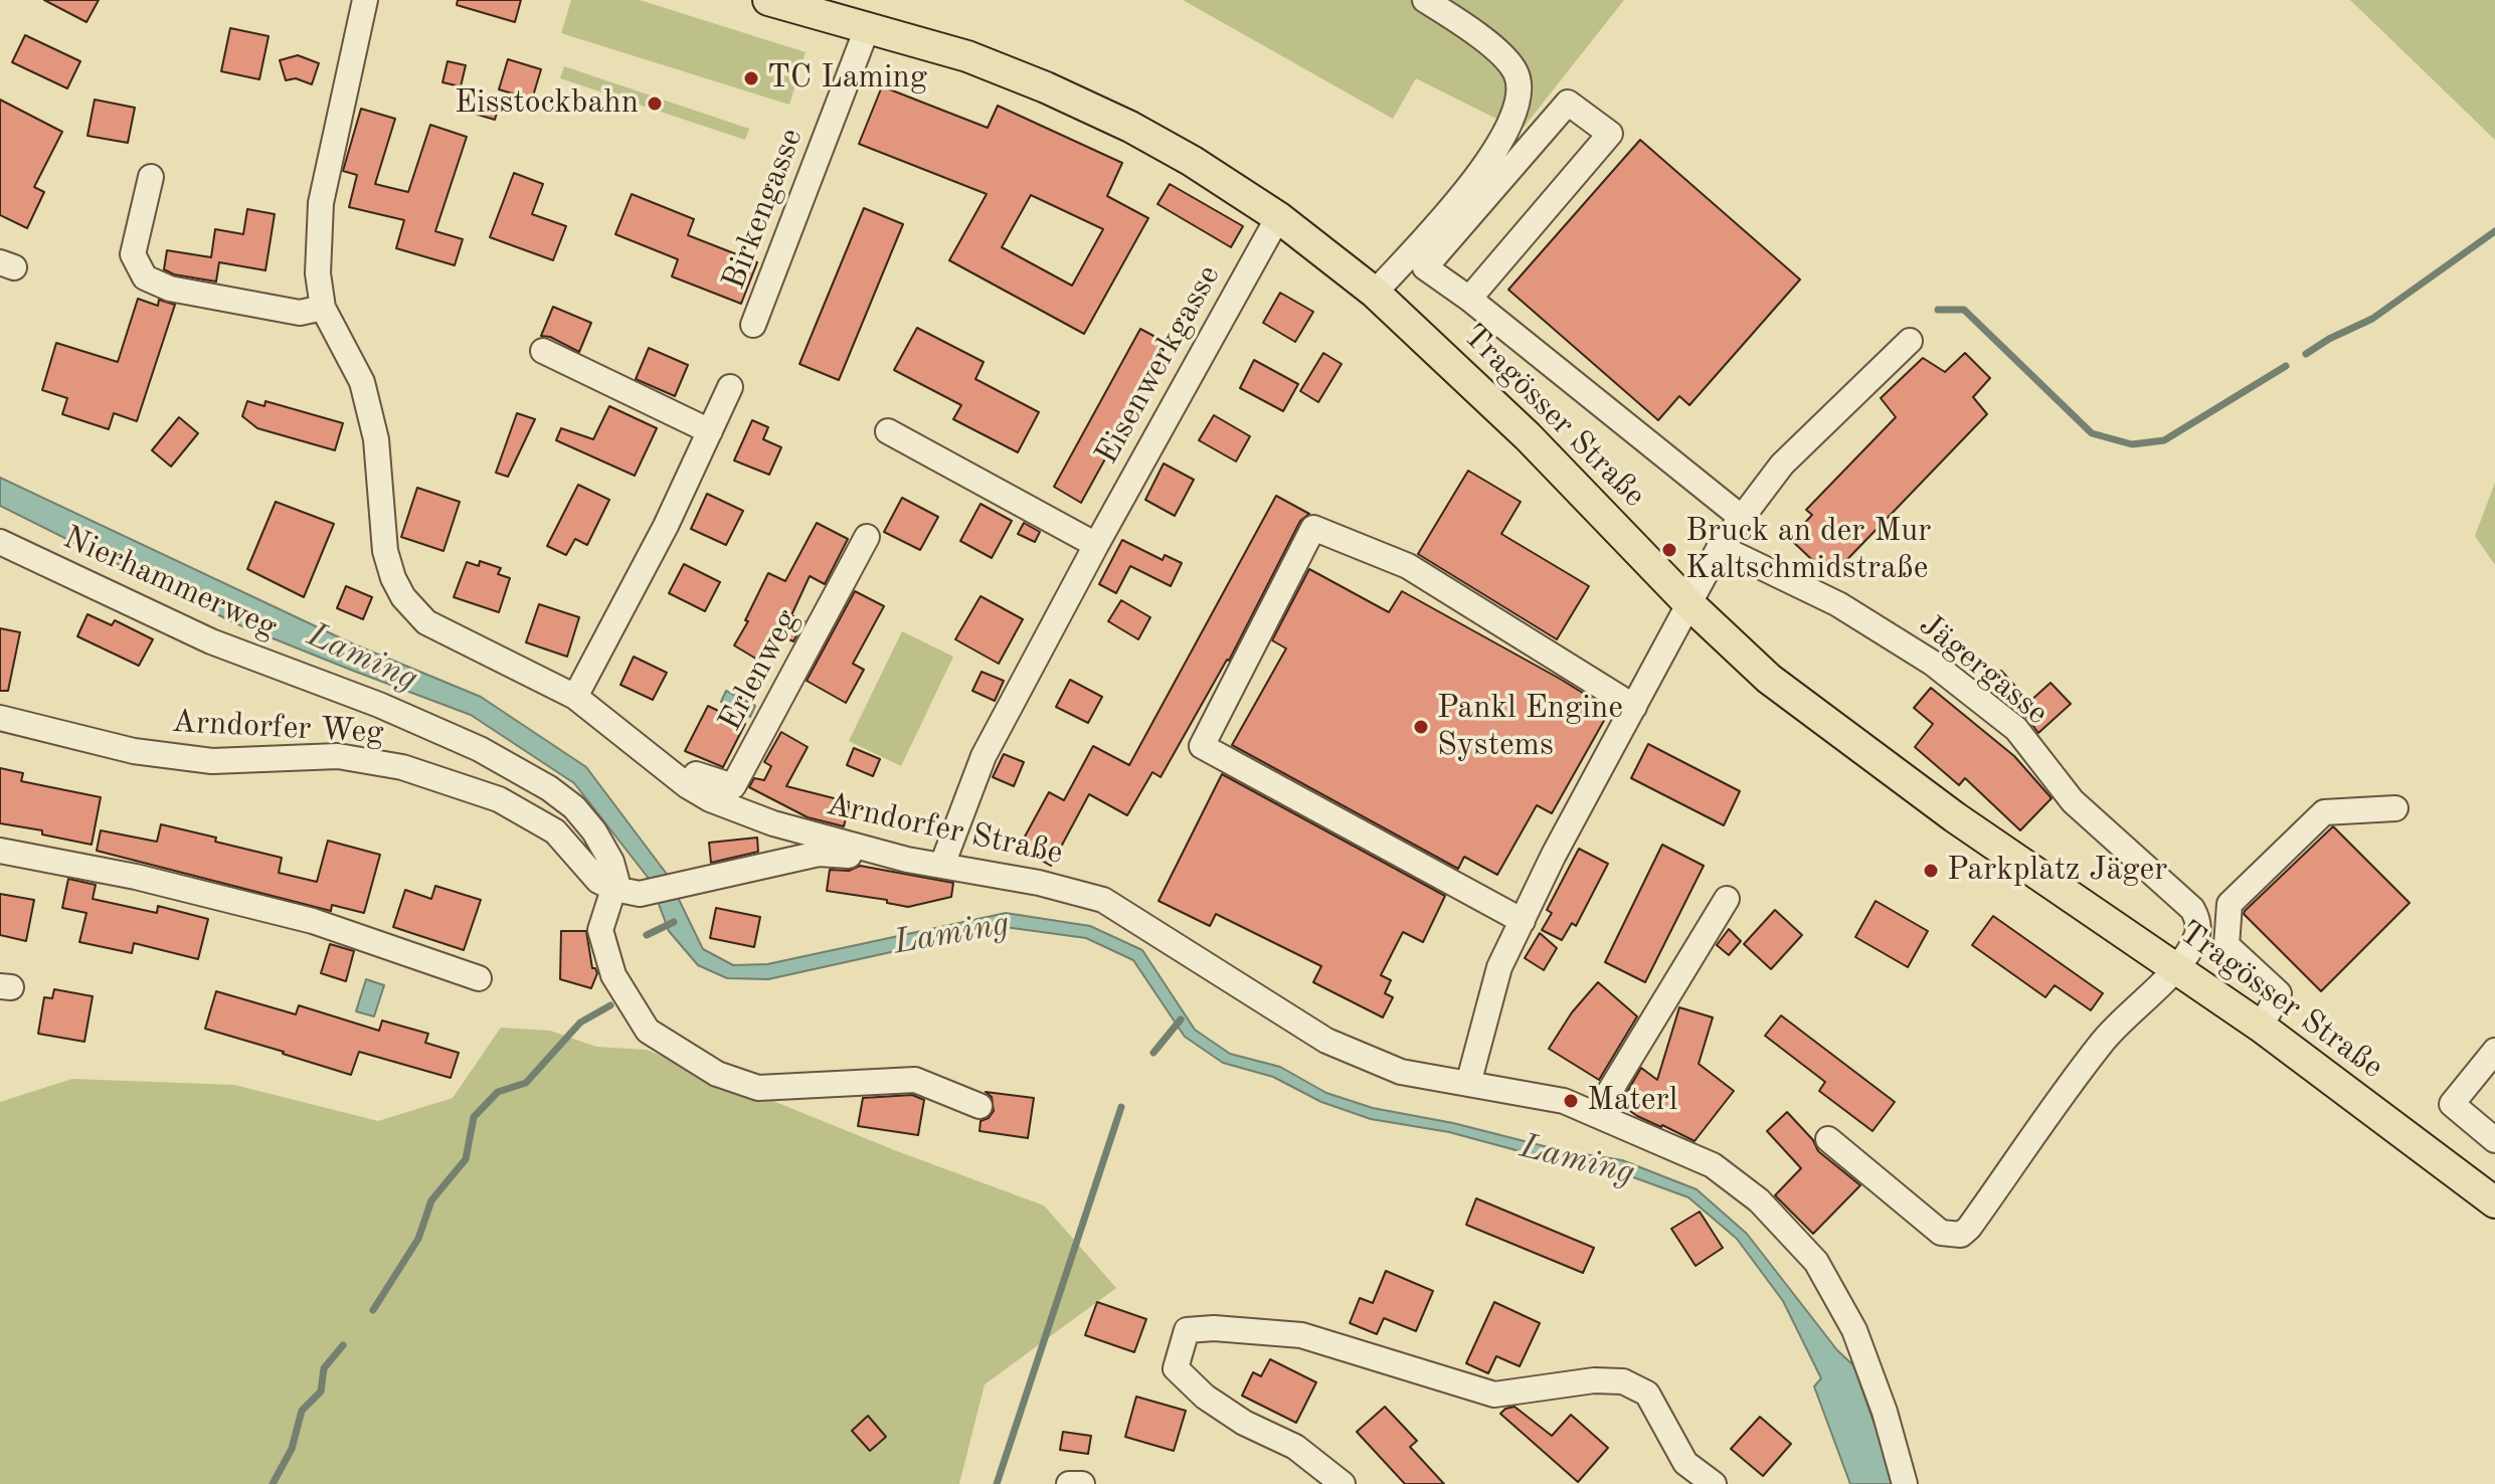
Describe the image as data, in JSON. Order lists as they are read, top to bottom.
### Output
{
  "streets": {
    "main road": ["Tragösser Straße"],
    "street": [
      "Birkengasse",
      "Eisenwerkgasse",
      "Nierhammerweg",
      "Jägergasse",
      "Erlenweg",
      "Arndorfer Weg",
      "Arndorfer Straße"
    ]
  },
  "crossings": [
    ["Birkengasse", "Tragösser Straße"],
    ["Eisenwerkgasse", "Tragösser Straße"],
    ["Eisenwerkgasse", "Arndorfer Straße"],
    ["Tragösser Straße", "Jägergasse"],
    ["Nierhammerweg", "Arndorfer Weg"],
    ["Erlenweg", "Arndorfer Straße"],
    ["Arndorfer Weg", "Arndorfer Straße"]
  ],
  "water": ["Laming"],
  "places": [
    "TC Laming",
    "Eisstockbahn",
    "Bruck an der Mur Kaltschmidstraße",
    "Pankl Engine Systems",
    "Parkplatz Jäger",
    "Materl"
  ]
}
